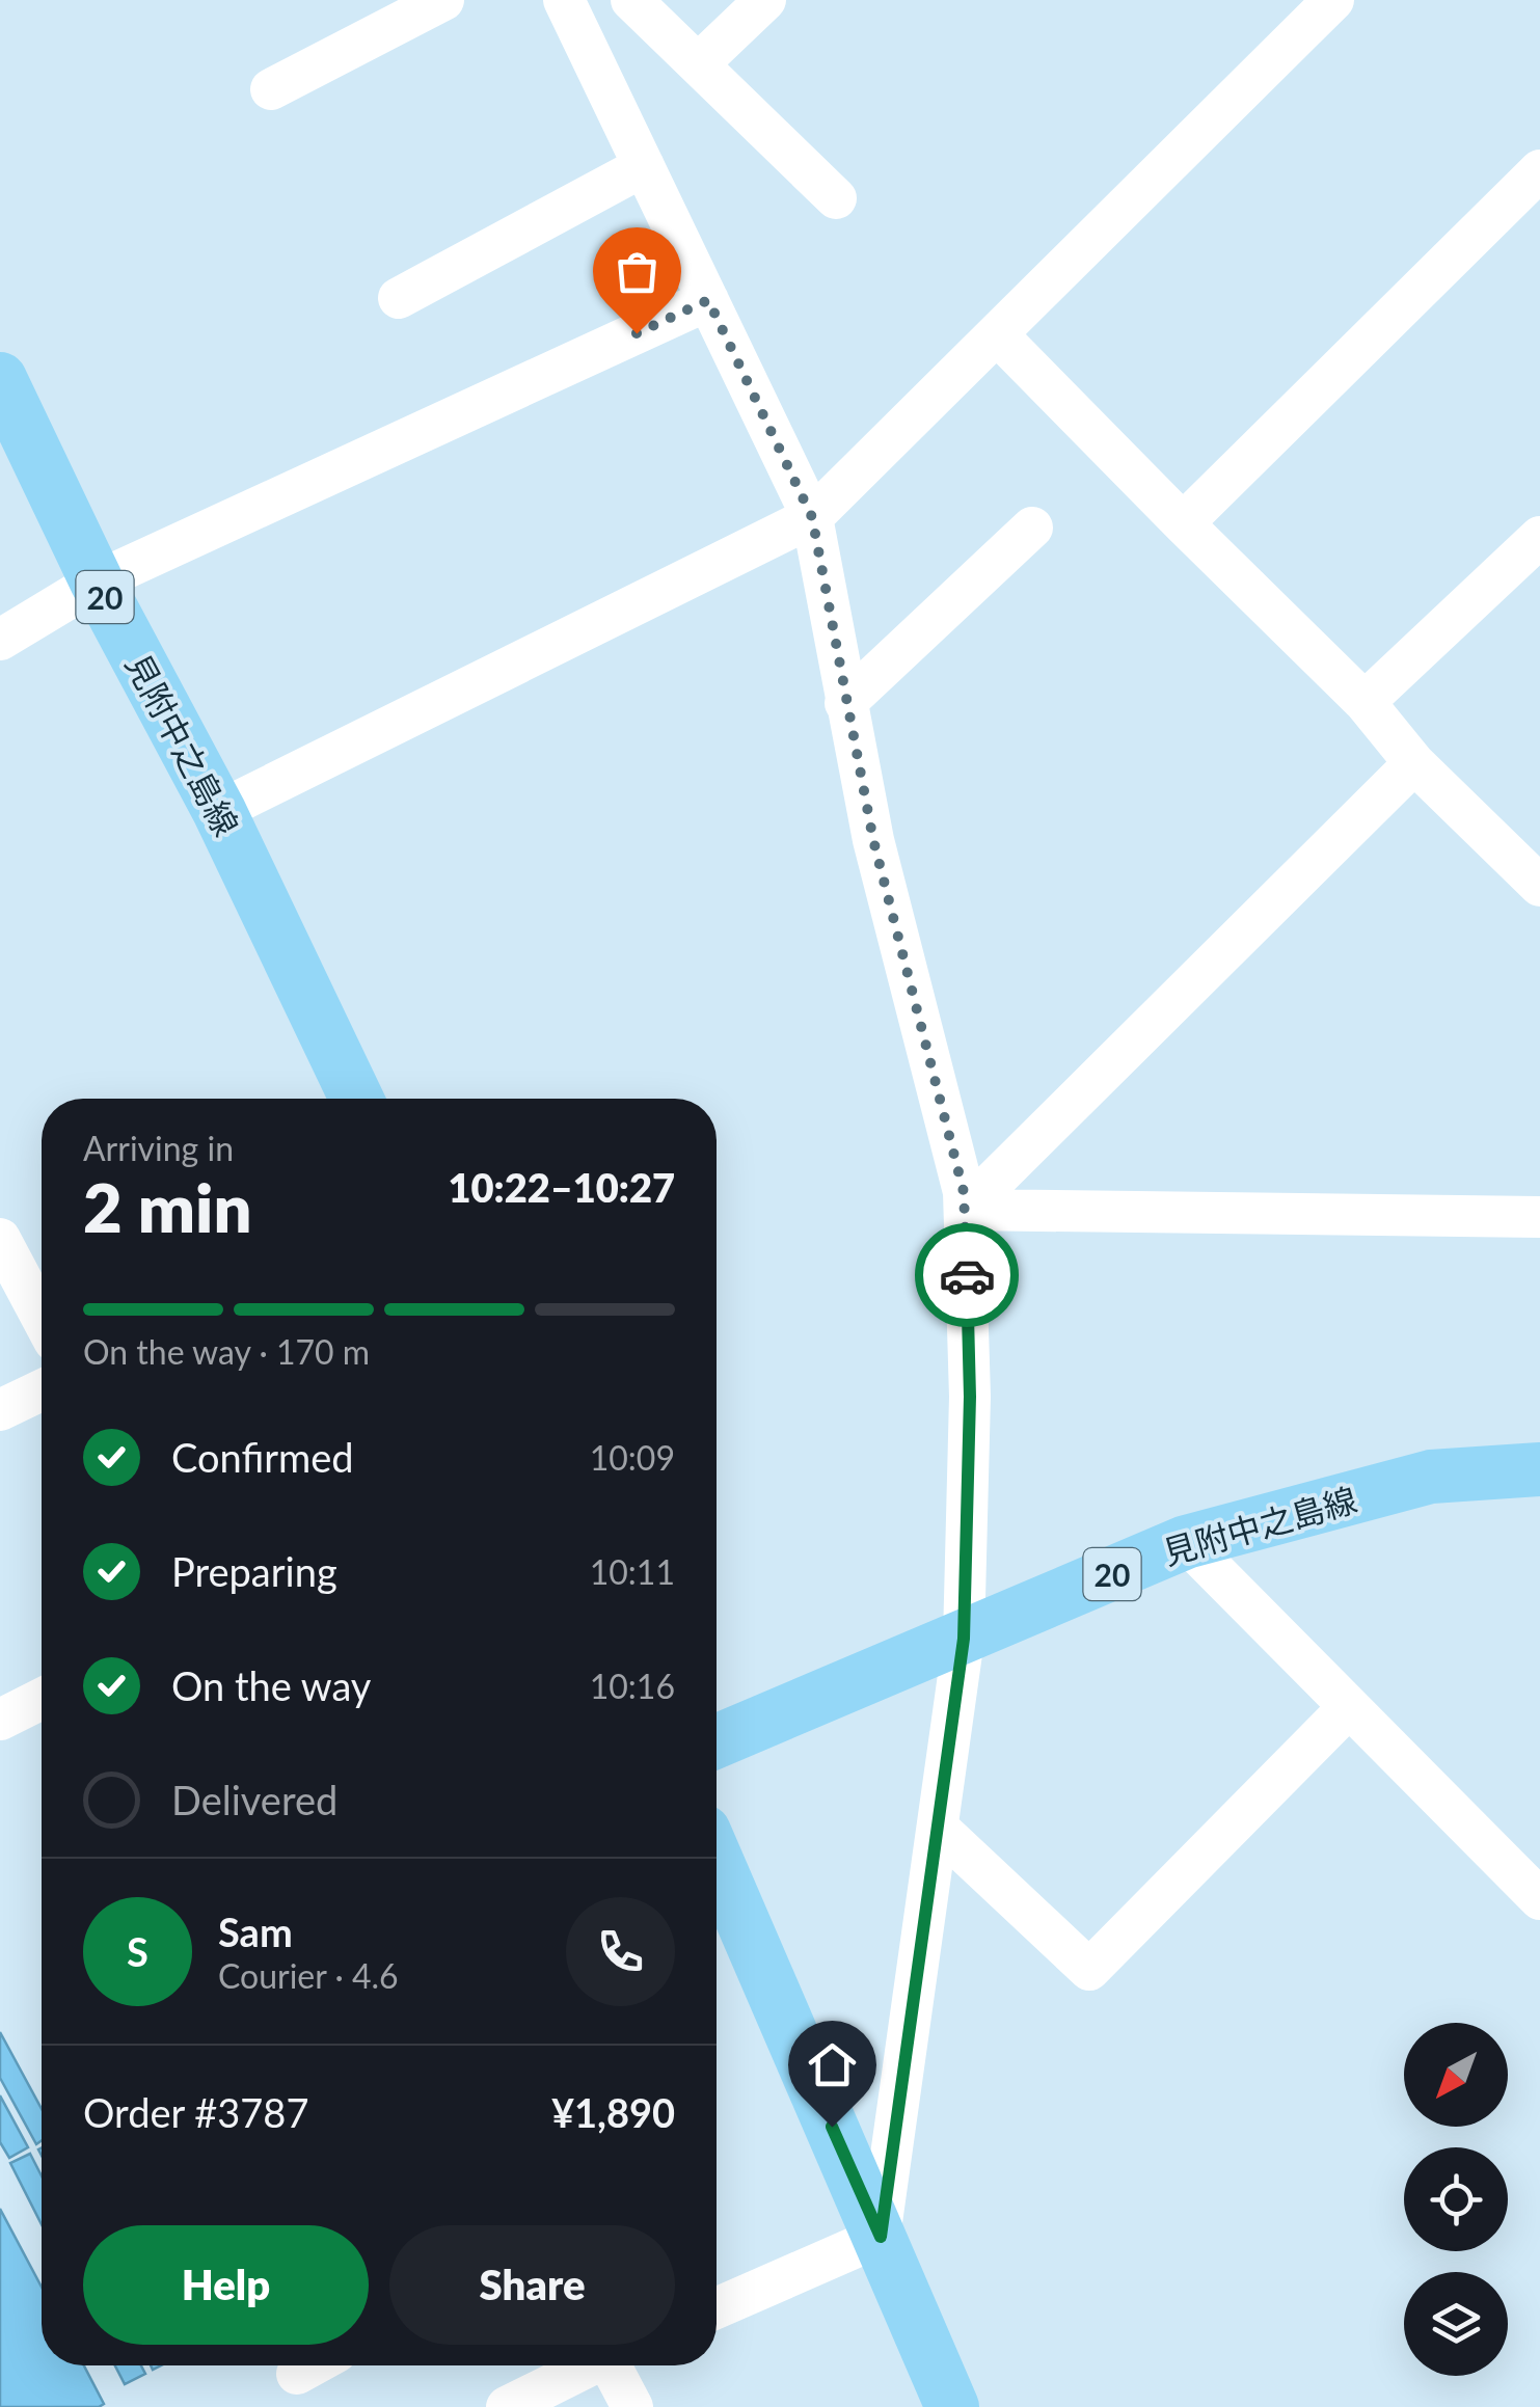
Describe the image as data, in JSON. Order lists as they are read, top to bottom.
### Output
{
  "streets": {
    "main road": ["20", "見附中之島線"]
  },
  "north": "bottom left",
  "page": {
    "heading": ["2 min", "Arriving in", "10:22–10:27"],
    "panel": [
      "Sam",
      "Courier · 4.6",
      "Order #3787",
      "¥1,890"
    ],
    "bar": "On the way · 170 m",
    "list": [
      ["Confirmed", "10:09"],
      ["Preparing", "10:11"],
      ["On the way", "10:16"],
      "Delivered"
    ],
    "round": "S",
    "buttons": ["Help", "Share"]
  }
}
